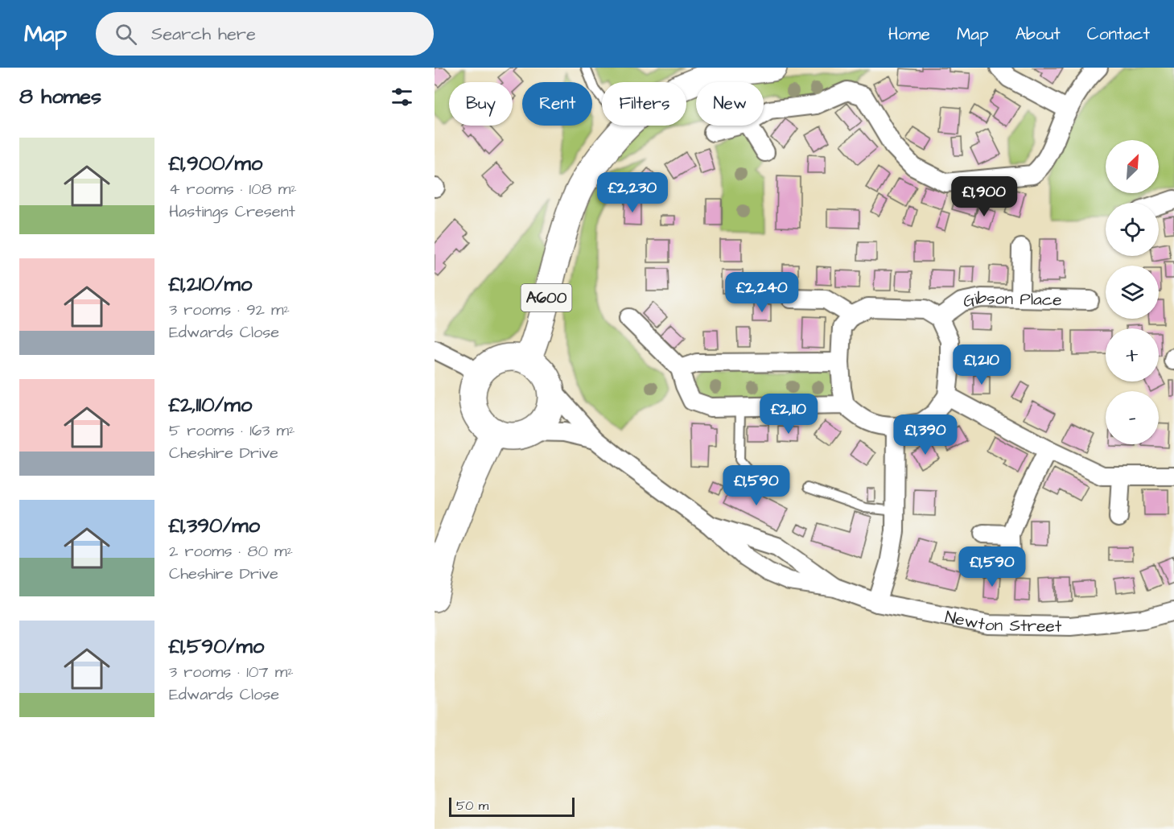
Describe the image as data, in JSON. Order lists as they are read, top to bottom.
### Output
{
  "streets": {
    "main road": ["A600"],
    "street": ["Gibson Place", "Newton Street"]
  },
  "scale_bar": "50 m",
  "north": "top right",
  "page": {
    "header": "Map",
    "search": "Search here",
    "nav": [
      "Home",
      "Map",
      "About",
      "Contact"
    ],
    "heading": "8 homes",
    "chip": [
      "Buy",
      "Rent",
      "Filters",
      "New"
    ],
    "list": [
      {
        "name": "£1,900/mo",
        "note": "4 rooms · 108 m² · Hastings Cresent"
      },
      {
        "name": "£1,210/mo",
        "note": "3 rooms · 92 m² · Edwards Close"
      },
      {
        "name": "£2,110/mo",
        "note": "5 rooms · 163 m² · Cheshire Drive"
      },
      {
        "name": "£1,390/mo",
        "note": "2 rooms · 80 m² · Cheshire Drive"
      },
      {
        "name": "£1,590/mo",
        "note": "3 rooms · 107 m² · Edwards Close"
      }
    ],
    "map_buttons": ["+", "−"],
    "price": [
      "£2,230",
      "£1,900",
      "£2,240",
      "£1,210",
      "£2,110",
      "£1,390",
      "£1,590",
      "£1,590"
    ],
    "scale": "50 m"
  }
}
